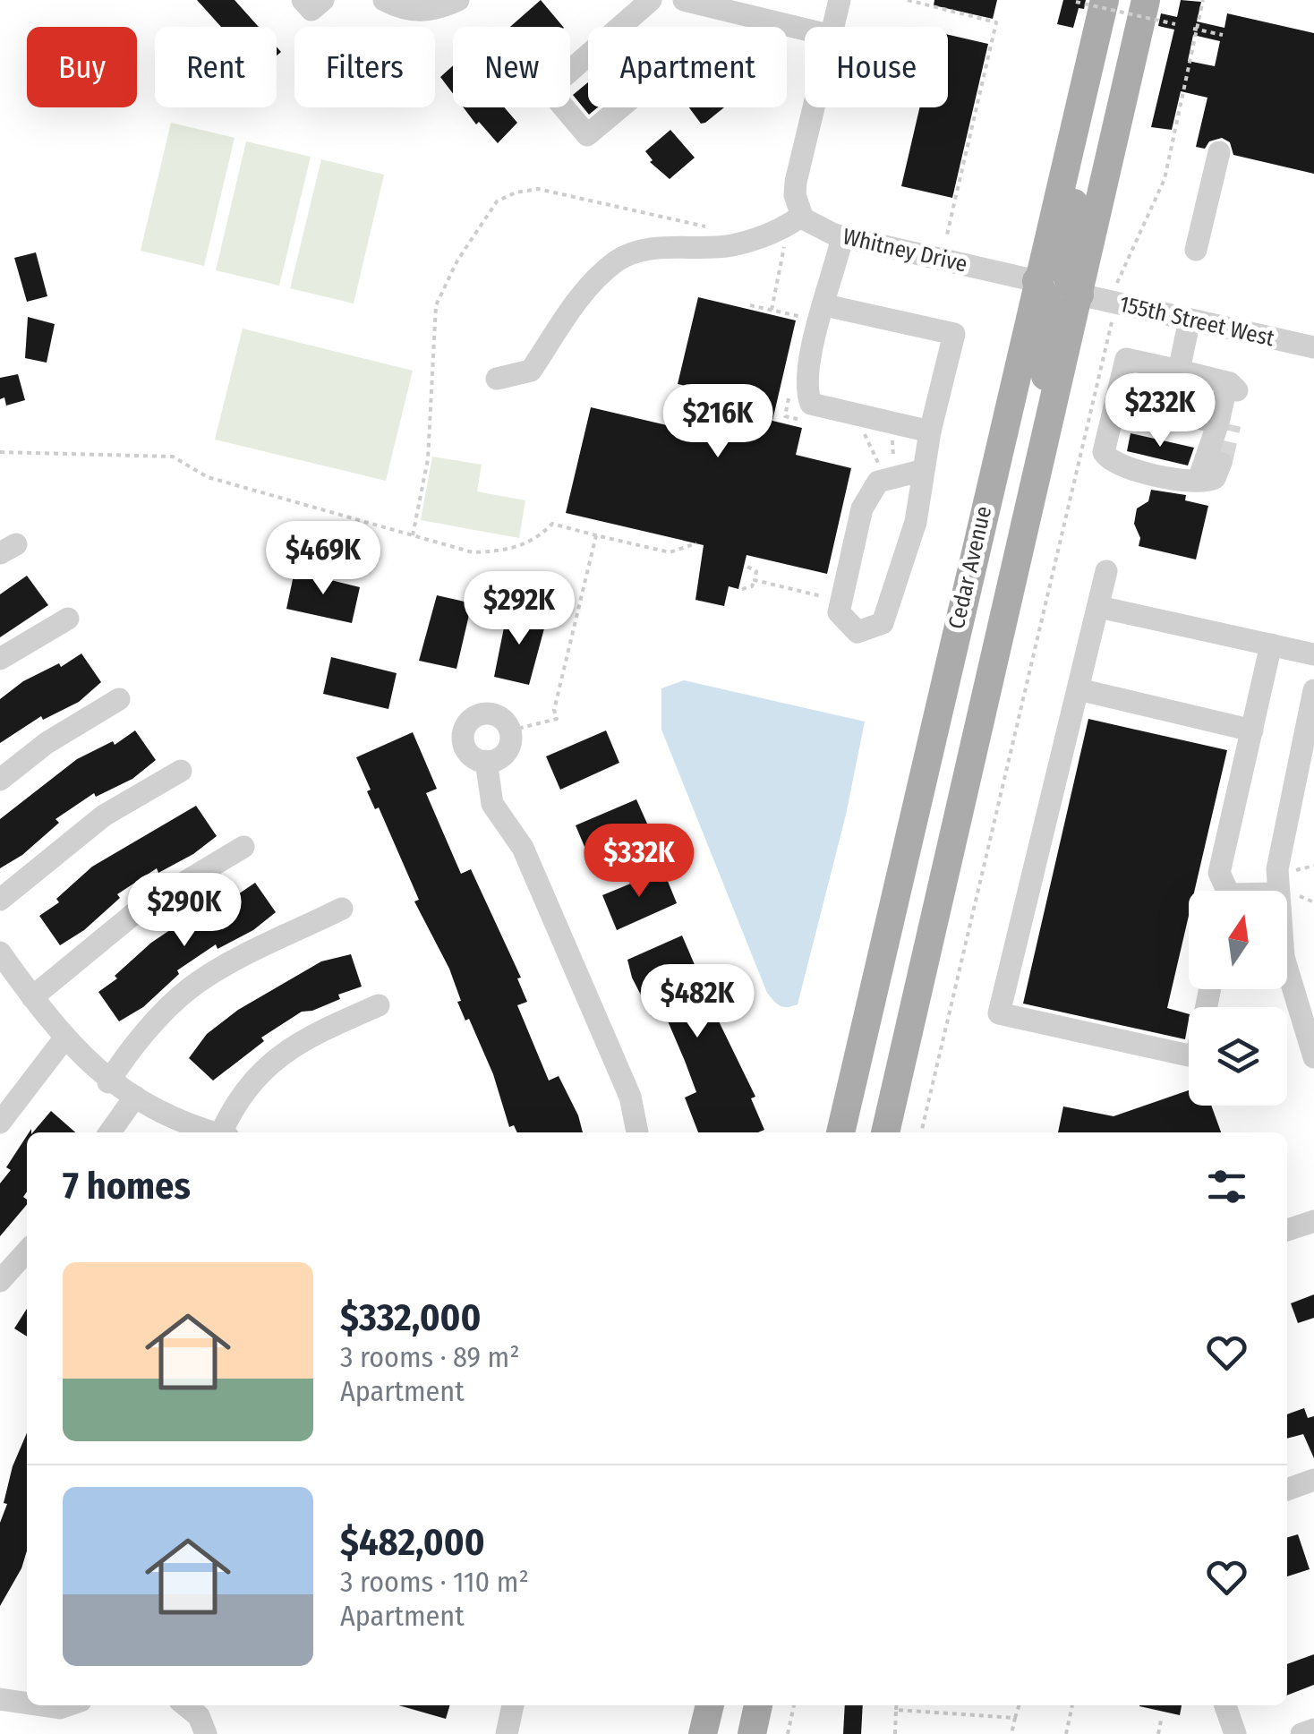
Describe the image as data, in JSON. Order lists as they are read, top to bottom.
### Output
{
  "streets": {
    "main road": ["Cedar Avenue"],
    "street": ["Whitney Drive", "155th Street West"]
  },
  "crossings": [
    ["Whitney Drive", "Cedar Avenue"],
    ["155th Street West", "Cedar Avenue"]
  ],
  "north": "top",
  "page": {
    "chip": [
      "Buy",
      "Rent",
      "Filters",
      "New",
      "Apartment",
      "House"
    ],
    "price": [
      "$232K",
      "$216K",
      "$469K",
      "$292K",
      "$332K",
      "$290K",
      "$482K"
    ],
    "heading": "7 homes",
    "list": [
      {
        "name": "$332,000",
        "note": "3 rooms · 89 m² · Apartment"
      },
      {
        "name": "$482,000",
        "note": "3 rooms · 110 m² · Apartment"
      }
    ]
  }
}
